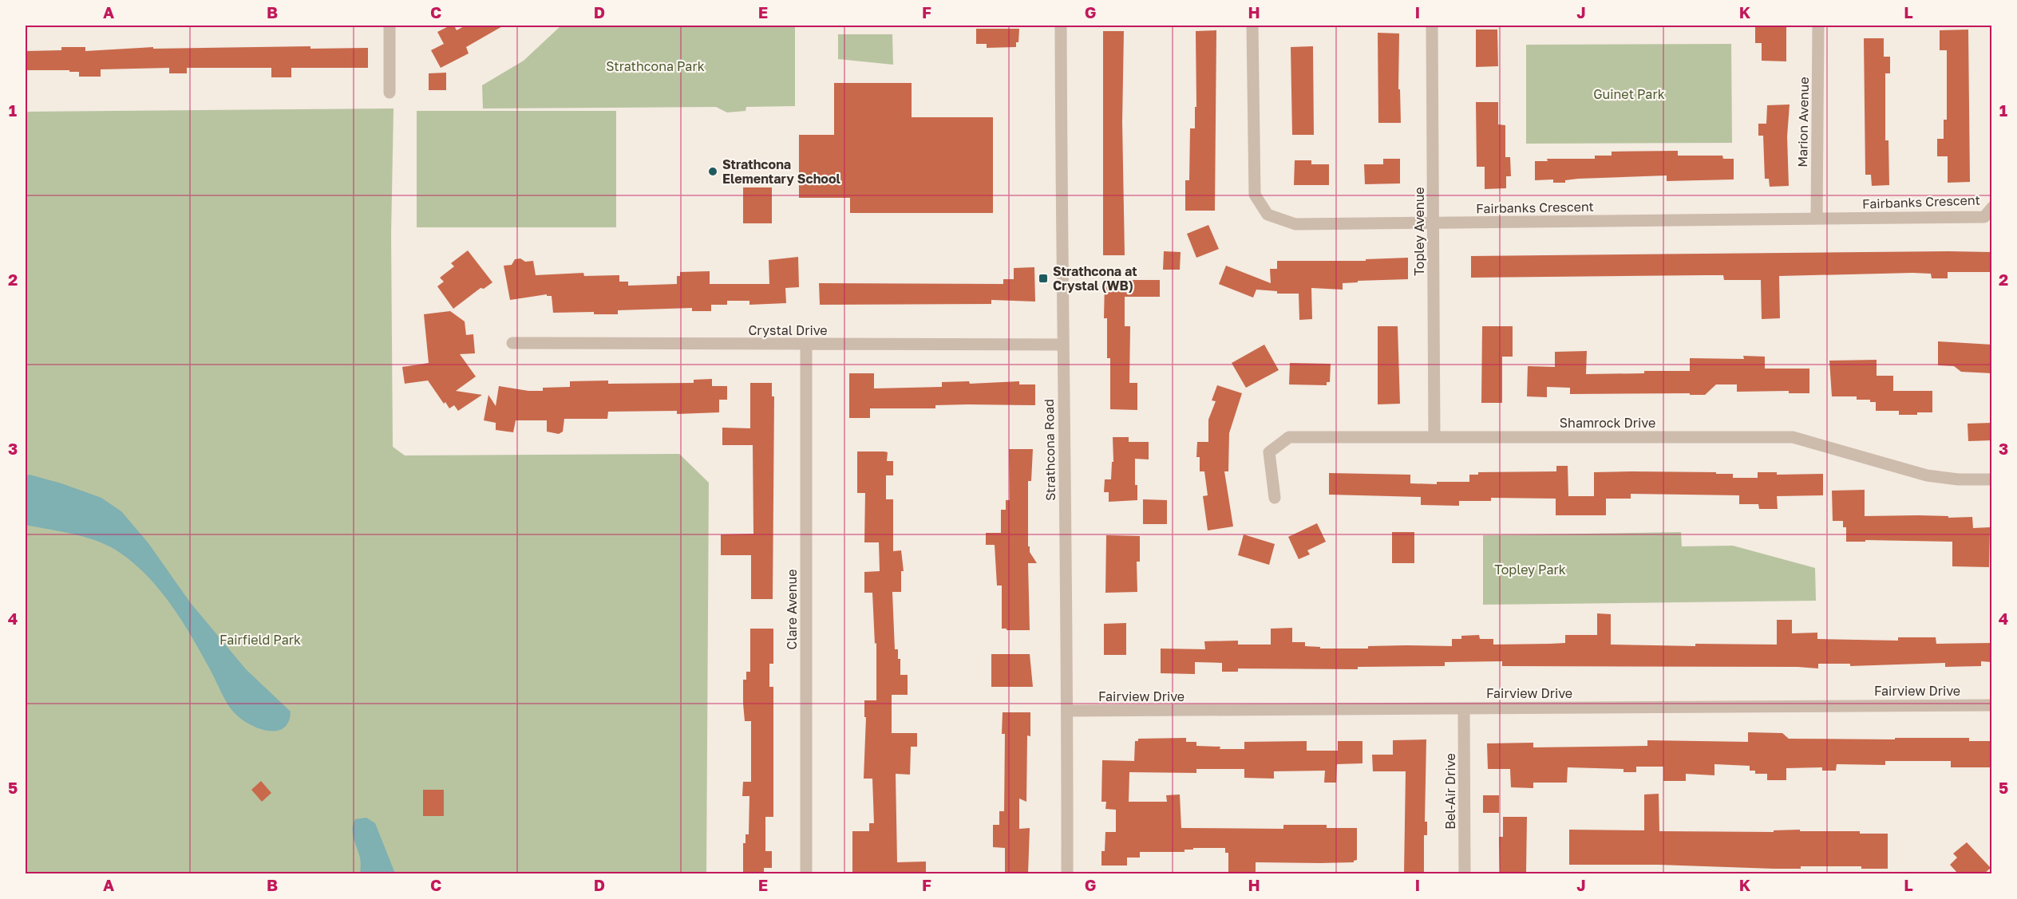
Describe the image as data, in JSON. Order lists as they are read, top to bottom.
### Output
{
  "streets": {
    "street": [
      "Marion Avenue",
      "Fairbanks Crescent",
      "Topley Avenue",
      "Crystal Drive",
      "Shamrock Drive",
      "Strathcona Road",
      "Clare Avenue",
      "Fairview Drive",
      "Bel-Air Drive"
    ]
  },
  "crossings": [
    ["Marion Avenue", "Fairbanks Crescent"],
    ["Fairbanks Crescent", "Topley Avenue"],
    ["Topley Avenue", "Shamrock Drive"],
    ["Crystal Drive", "Strathcona Road"],
    ["Crystal Drive", "Clare Avenue"],
    ["Strathcona Road", "Fairview Drive"],
    ["Fairview Drive", "Bel-Air Drive"]
  ],
  "parks": [
    "Strathcona Park",
    "Guinet Park",
    "Topley Park",
    "Fairfield Park"
  ],
  "places": {
    "other": ["Strathcona Elementary School"],
    "transit": ["Strathcona at Crystal (WB)"]
  },
  "grid": {
    "columns": [
      "A",
      "B",
      "C",
      "D",
      "E",
      "F",
      "G",
      "H",
      "I",
      "J",
      "K",
      "L"
    ],
    "rows": [
      "1",
      "2",
      "3",
      "4",
      "5"
    ]
  }
}
